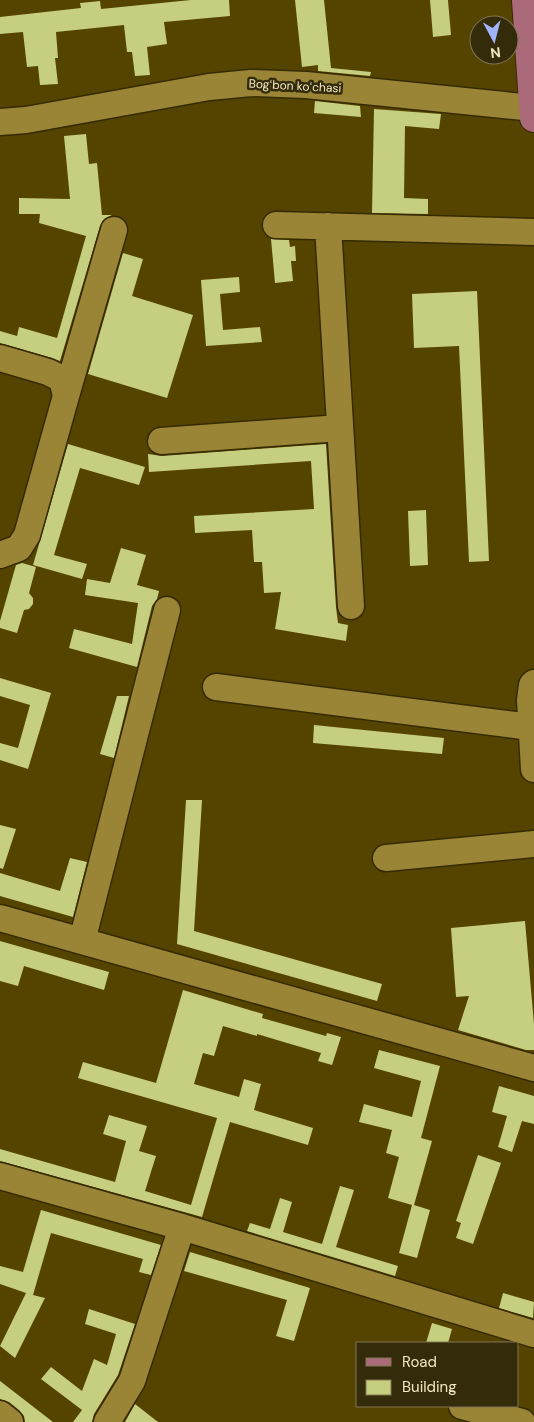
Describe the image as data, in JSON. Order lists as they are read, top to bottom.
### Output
{
  "streets": {
    "street": ["Bogʻbon koʻchasi"]
  },
  "legend": ["Road", "Building"],
  "north": "bottom"
}
